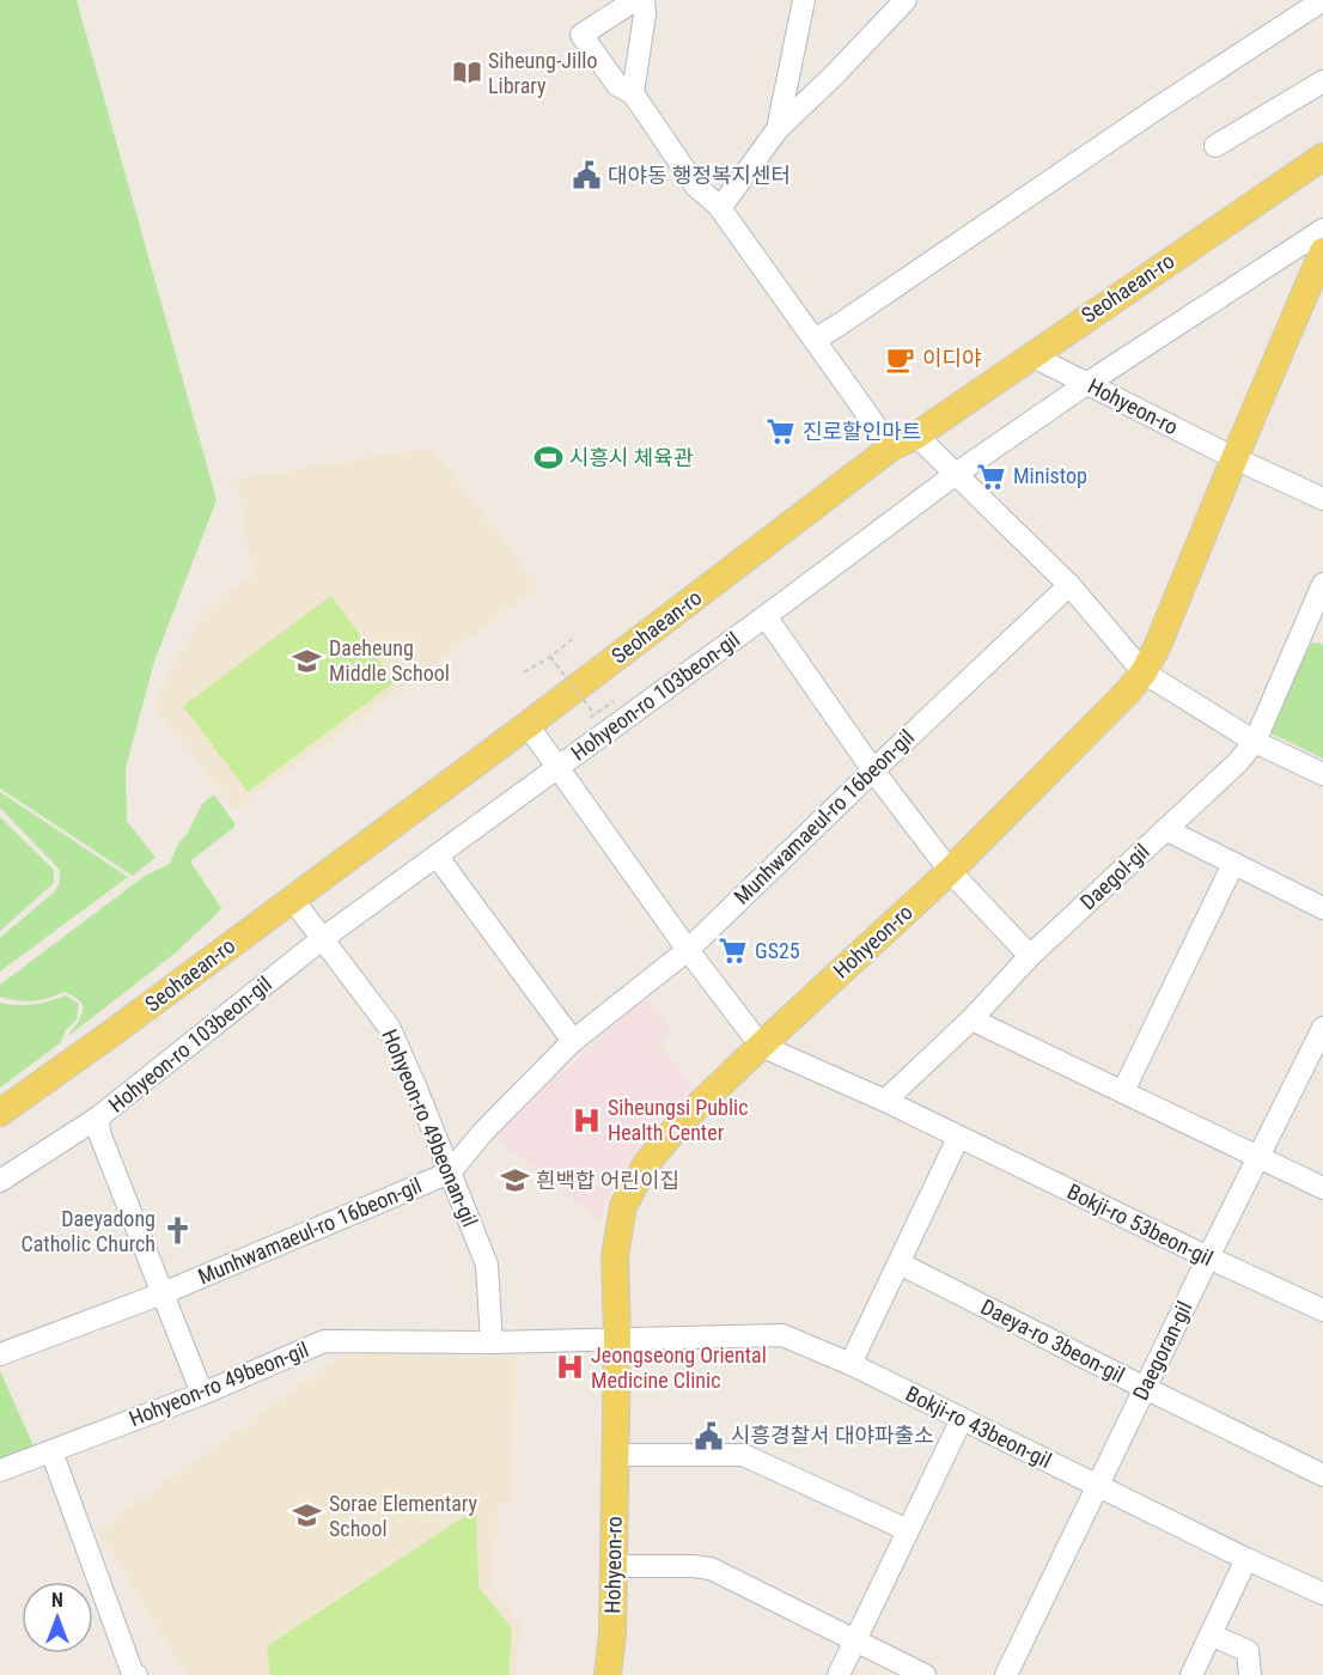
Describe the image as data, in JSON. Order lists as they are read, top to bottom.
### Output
{
  "streets": {
    "main road": ["Seohaean-ro", "Hohyeon-ro"],
    "street": [
      "Hohyeon-ro 103beon-gil",
      "Munhwamaeul-ro 16beon-gil",
      "Daegol-gil",
      "Hohyeon-ro 49beonan-gil",
      "Bokji-ro 53beon-gil",
      "Daeya-ro 3beon-gil",
      "Daegoran-gil",
      "Hohyeon-ro 49beon-gil",
      "Bokji-ro 43beon-gil"
    ]
  },
  "crossings": [
    ["Seohaean-ro", "Hohyeon-ro"],
    ["Seohaean-ro", "Hohyeon-ro 49beonan-gil"],
    ["Hohyeon-ro", "Hohyeon-ro 103beon-gil"],
    ["Hohyeon-ro", "Bokji-ro 53beon-gil"],
    ["Hohyeon-ro", "Hohyeon-ro 49beon-gil"],
    ["Hohyeon-ro", "Bokji-ro 43beon-gil"],
    ["Hohyeon-ro 103beon-gil", "Hohyeon-ro 49beonan-gil"],
    ["Munhwamaeul-ro 16beon-gil", "Hohyeon-ro 49beonan-gil"],
    ["Daegol-gil", "Bokji-ro 53beon-gil"],
    ["Hohyeon-ro 49beonan-gil", "Hohyeon-ro 49beon-gil"],
    ["Bokji-ro 53beon-gil", "Daegoran-gil"],
    ["Daeya-ro 3beon-gil", "Daegoran-gil"],
    ["Daegoran-gil", "Bokji-ro 43beon-gil"],
    ["Hohyeon-ro 49beon-gil", "Bokji-ro 43beon-gil"]
  ],
  "places": {
    "library": ["Siheung-Jillo Library"],
    "public building": ["대야동 행정복지센터", "시흥경찰서 대야파출소"],
    "cafe": ["이디야"],
    "supermarket": ["진로할인마트", "Ministop", "GS25"],
    "sports": ["시흥시 체육관"],
    "school or university": ["Daeheung Middle School", "흰백합 어린이집", "Sorae Elementary School"],
    "hospital": ["Siheungsi Public Health Center", "Jeongseong Oriental Medicine Clinic"],
    "church": ["Daeyadong Catholic Church"]
  },
  "north": "top"
}
